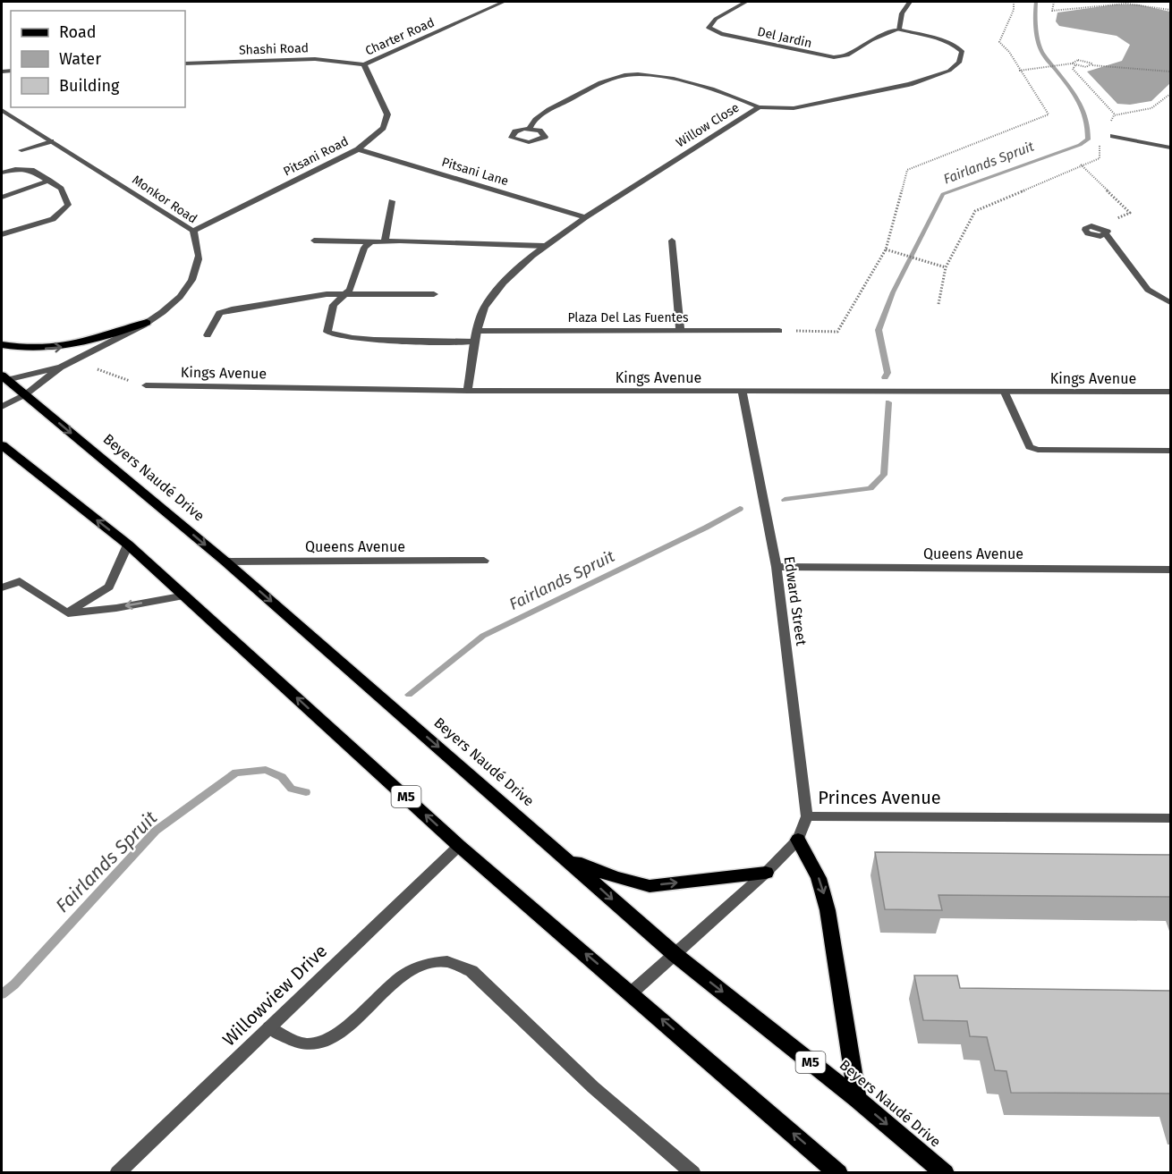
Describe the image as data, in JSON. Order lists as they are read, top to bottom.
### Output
{
  "streets": {
    "main road": ["Beyers Naudé Drive", "M5"],
    "street": [
      "Charter Road",
      "Del Jardin",
      "Shashi Road",
      "Willow Close",
      "Pitsani Road",
      "Pitsani Lane",
      "Monkor Road",
      "Plaza Del Las Fuentes",
      "Kings Avenue",
      "Queens Avenue",
      "Edward Street",
      "Princes Avenue",
      "Willowview Drive"
    ]
  },
  "crossings": [
    ["Charter Road", "Shashi Road"],
    ["Charter Road", "Pitsani Road"],
    ["Del Jardin", "Willow Close"],
    ["Shashi Road", "Pitsani Road"],
    ["Willow Close", "Pitsani Lane"],
    ["Willow Close", "Plaza Del Las Fuentes"],
    ["Willow Close", "Kings Avenue"],
    ["Pitsani Road", "Pitsani Lane"],
    ["Pitsani Road", "Monkor Road"],
    ["Monkor Road", "Beyers Naudé Drive"],
    ["Kings Avenue", "Edward Street"],
    ["Beyers Naudé Drive", "Queens Avenue"],
    ["Beyers Naudé Drive", "Princes Avenue"],
    ["Queens Avenue", "Edward Street"],
    ["Edward Street", "Princes Avenue"],
    ["M5", "Princes Avenue"],
    ["M5", "Willowview Drive"]
  ],
  "water": ["Fairlands Spruit"],
  "legend": ["Road", "Water", "Building"]
}
